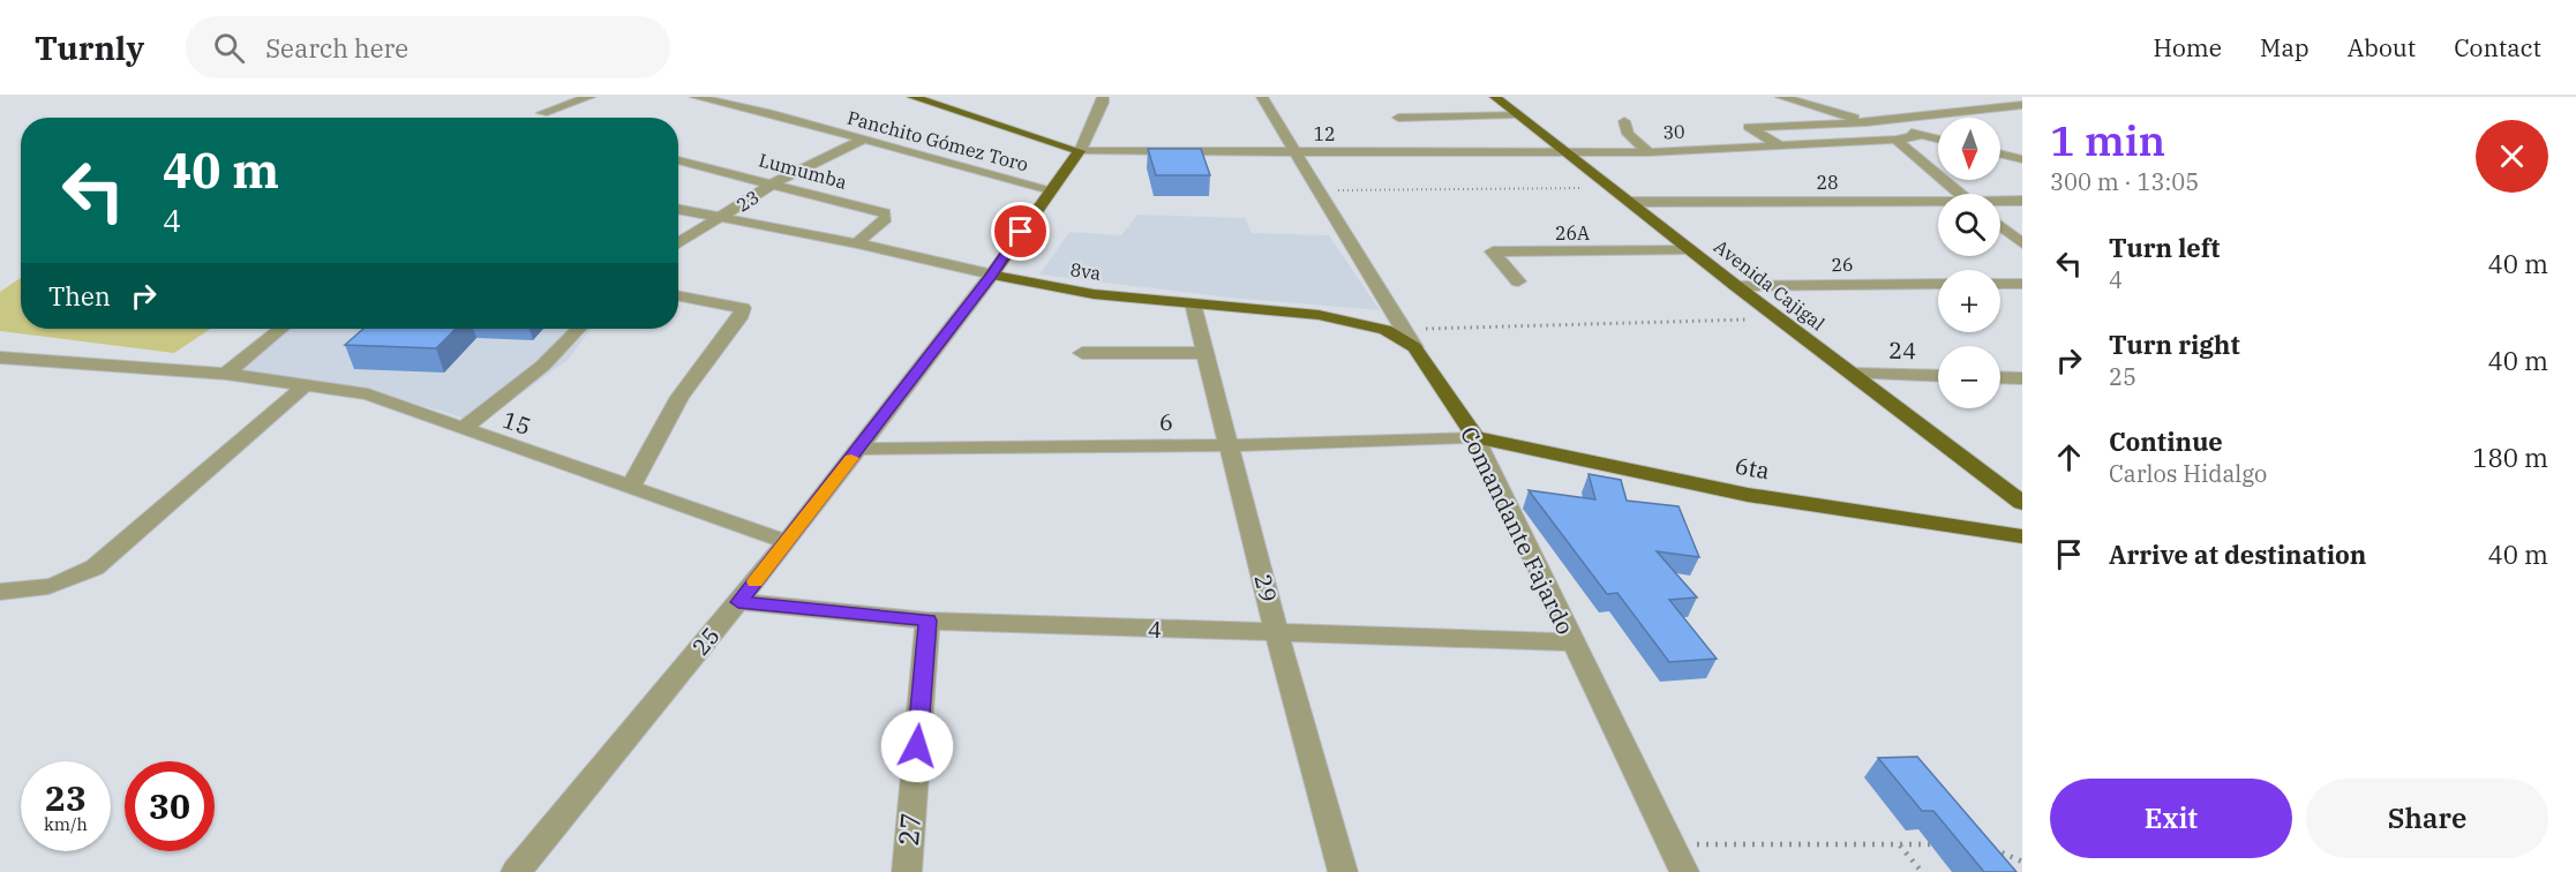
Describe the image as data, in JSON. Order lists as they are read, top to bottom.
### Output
{
  "streets": {
    "main road": [
      "8va",
      "Avenida Cajigal",
      "6ta",
      "Comandante Fajardo"
    ],
    "street": [
      "30",
      "12",
      "Panchito Gómez Toro",
      "Lumumba",
      "28",
      "23",
      "26A",
      "26",
      "24",
      "6",
      "15",
      "29",
      "4",
      "25",
      "27"
    ]
  },
  "crossings": [
    ["30", "12"],
    ["30", "Avenida Cajigal"],
    ["12", "Avenida Cajigal"],
    ["12", "Comandante Fajardo"],
    ["Panchito Gómez Toro", "23"],
    ["Lumumba", "23"],
    ["Lumumba", "8va"],
    ["28", "Avenida Cajigal"],
    ["23", "8va"],
    ["26A", "Avenida Cajigal"],
    ["26", "Avenida Cajigal"],
    ["8va", "Comandante Fajardo"],
    ["8va", "29"],
    ["8va", "25"],
    ["Avenida Cajigal", "24"],
    ["6", "6ta"],
    ["6", "Comandante Fajardo"],
    ["6", "29"],
    ["6", "25"],
    ["15", "25"],
    ["6ta", "Comandante Fajardo"],
    ["Comandante Fajardo", "4"],
    ["29", "4"],
    ["4", "25"],
    ["4", "27"]
  ],
  "north": "bottom",
  "page": {
    "header": "Turnly",
    "search": "Search here",
    "nav": [
      "Home",
      "Map",
      "About",
      "Contact"
    ],
    "heading": ["1 min", "300 m · 13:05"],
    "map_buttons": ["+", "−"],
    "turn": ["40 m", "4"],
    "list": [
      {
        "name": "Turn left",
        "note": "4",
        "value": "40 m"
      },
      {
        "name": "Turn right",
        "note": "25",
        "value": "40 m"
      },
      {
        "name": "Continue",
        "note": "Carlos Hidalgo",
        "value": "180 m"
      },
      {
        "name": "Arrive at destination",
        "value": "40 m"
      }
    ],
    "then": "Then",
    "speed": "23 km/h",
    "limit": "30",
    "buttons": ["Exit", "Share"]
  }
}
